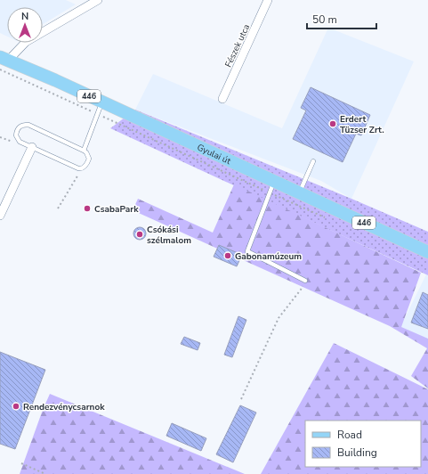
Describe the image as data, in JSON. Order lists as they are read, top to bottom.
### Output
{
  "streets": {
    "main road": ["446", "Gyulai út"],
    "street": ["Fészek utca"]
  },
  "places": [
    "Erdert Tüzser Zrt.",
    "CsabaPark",
    "Csókási szélmalom",
    "Gabonamúzeum",
    "Rendezvénycsarnok"
  ],
  "legend": ["Road", "Building"],
  "scale_bar": "50 m",
  "north": "top"
}
